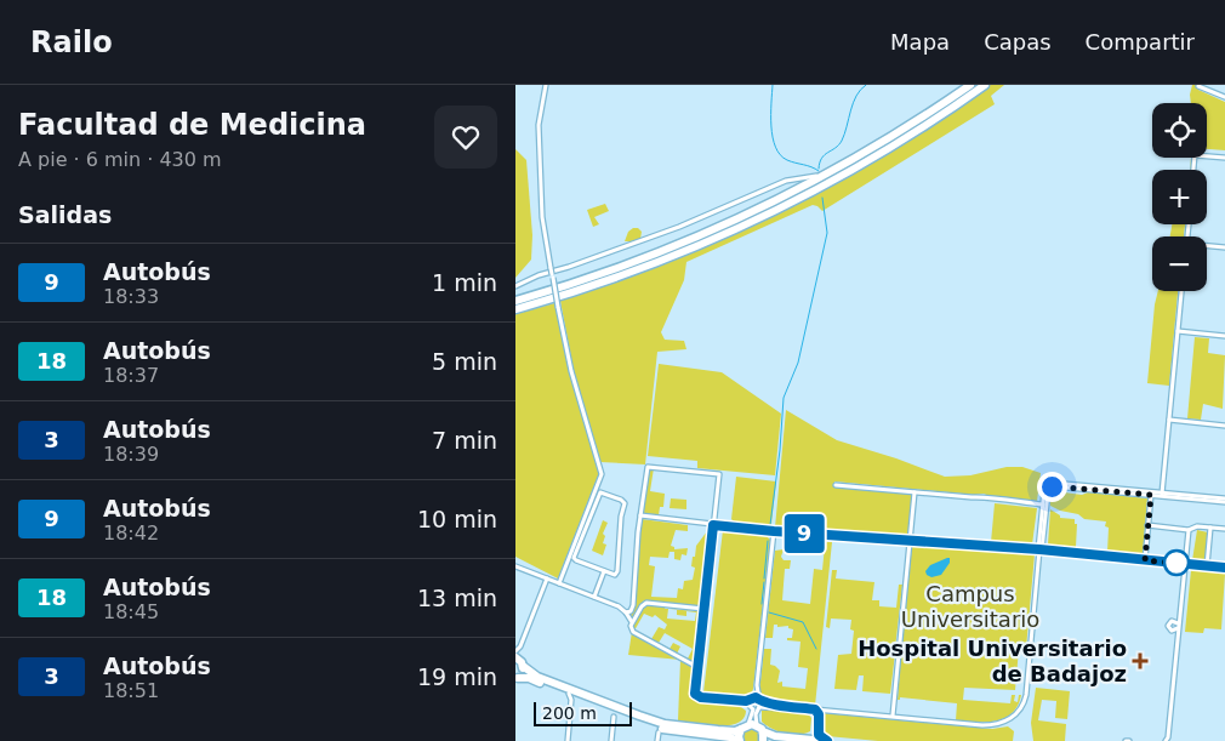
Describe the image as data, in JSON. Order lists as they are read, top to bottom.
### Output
{
  "parks": ["Campus Universitario"],
  "places": {
    "health": ["Hospital Universitario de Badajoz"]
  },
  "lines": ["bus line 9"],
  "scale_bar": "200 m",
  "page": {
    "header": "Railo",
    "nav": ["Mapa", "Capas", "Compartir"],
    "heading": [
      ["Facultad de Medicina", "A pie · 6 min · 430 m"],
      "Salidas"
    ],
    "on_map": "9",
    "map_buttons": ["+", "−"],
    "list": [
      {
        "mark": "9",
        "name": "Autobús",
        "note": "18:33",
        "value": "1 min"
      },
      {
        "mark": "18",
        "name": "Autobús",
        "note": "18:37",
        "value": "5 min"
      },
      {
        "mark": "3",
        "name": "Autobús",
        "note": "18:39",
        "value": "7 min"
      },
      {
        "mark": "9",
        "name": "Autobús",
        "note": "18:42",
        "value": "10 min"
      },
      {
        "mark": "18",
        "name": "Autobús",
        "note": "18:45",
        "value": "13 min"
      },
      {
        "mark": "3",
        "name": "Autobús",
        "note": "18:51",
        "value": "19 min"
      }
    ],
    "scale": "200 m"
  }
}
